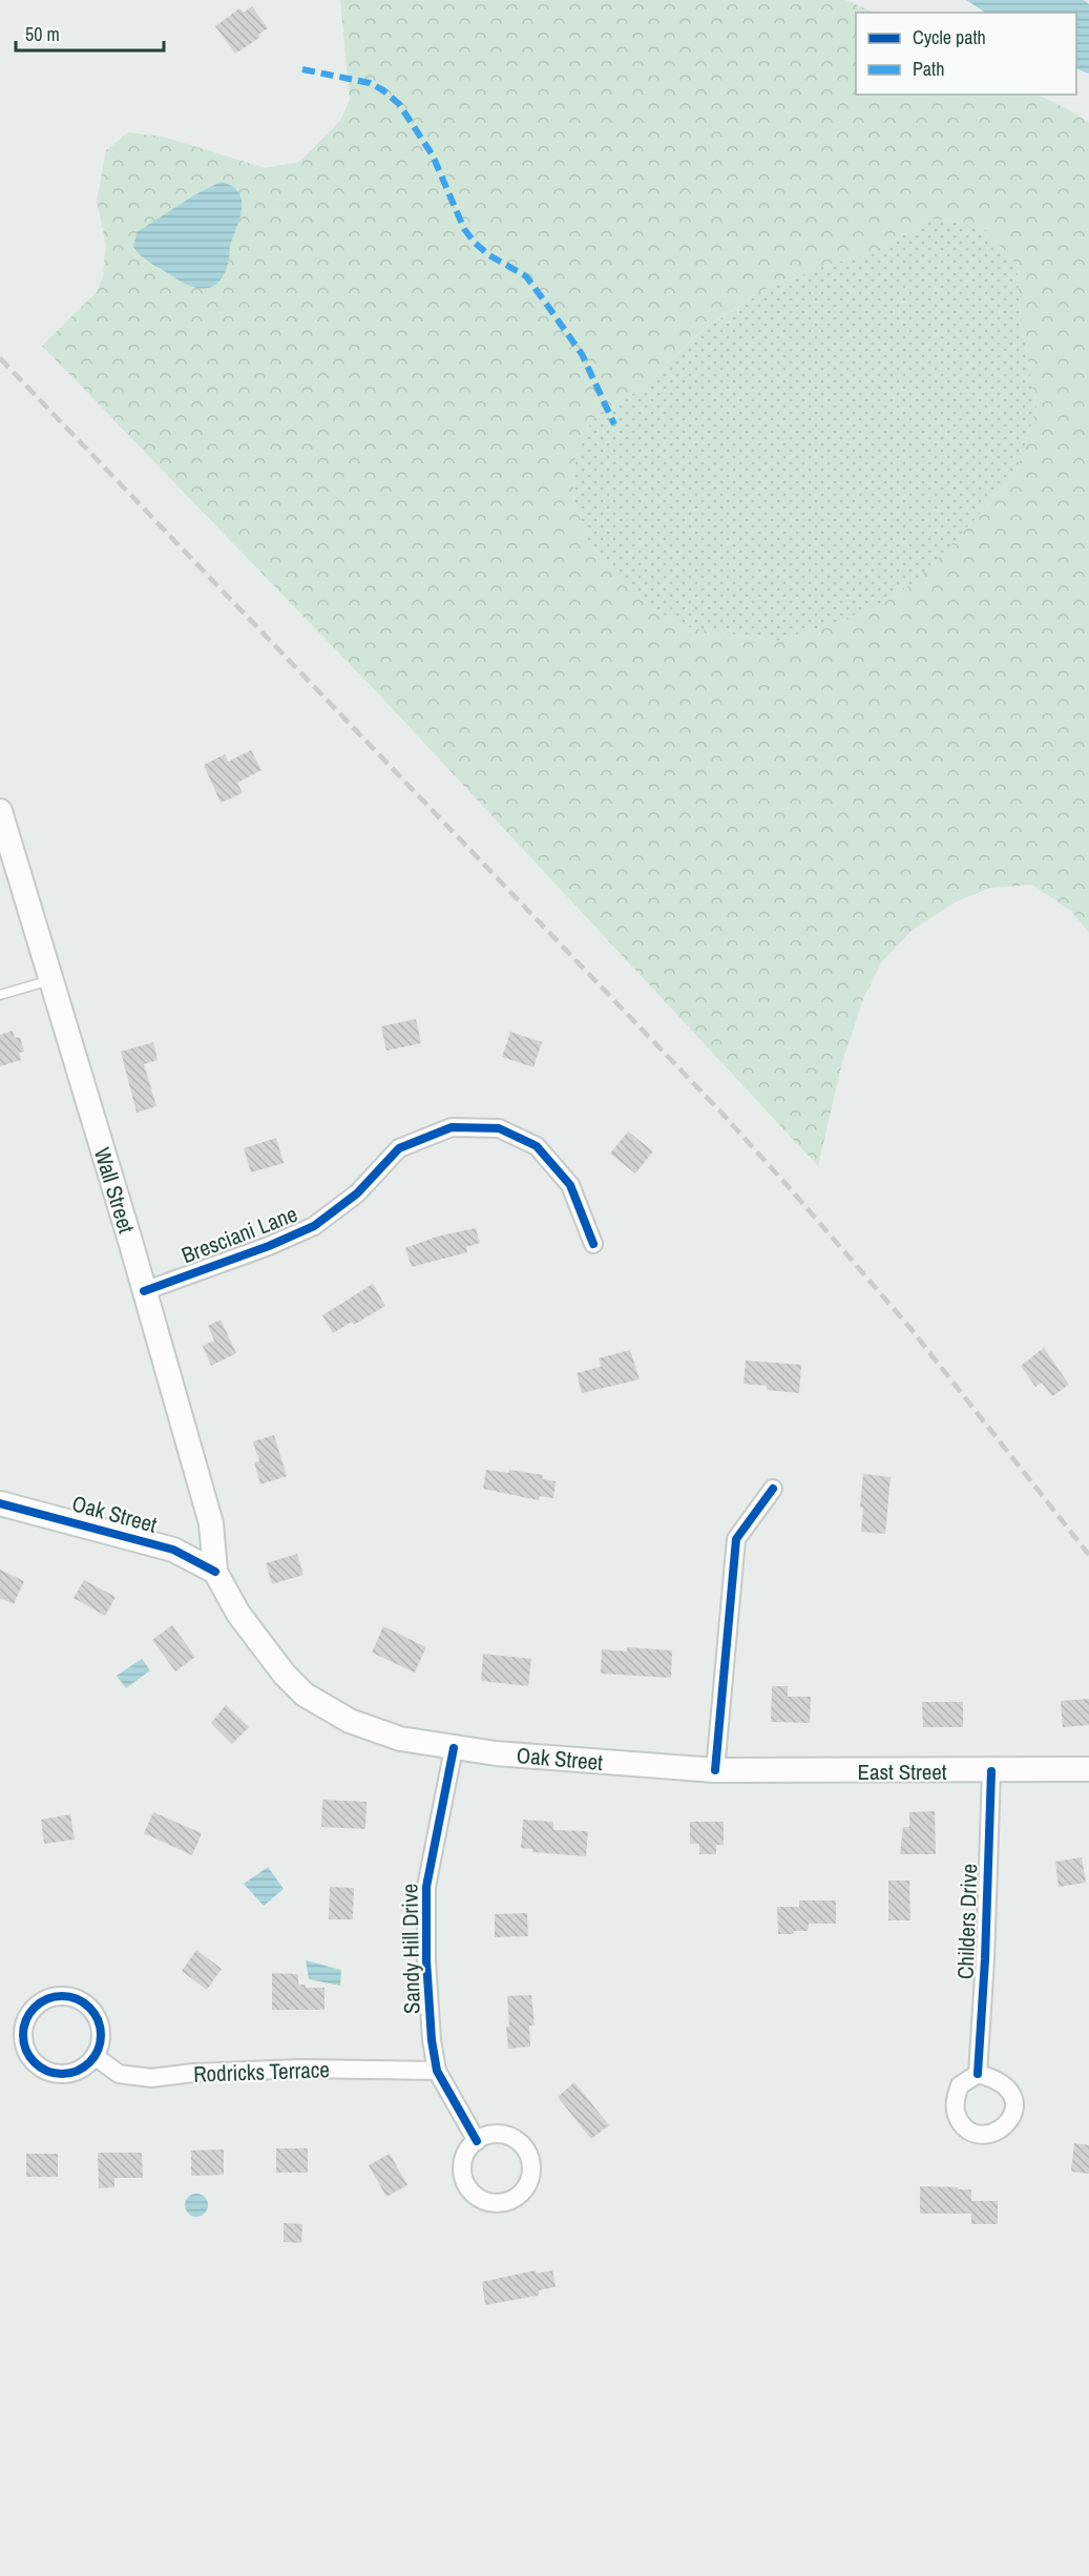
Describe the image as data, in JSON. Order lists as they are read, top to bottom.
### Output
{
  "streets": {
    "main road": ["Wall Street", "Oak Street", "East Street"],
    "street": [
      "Bresciani Lane",
      "Childers Drive",
      "Sandy Hill Drive",
      "Rodricks Terrace"
    ]
  },
  "crossings": [
    ["Wall Street", "Bresciani Lane"],
    ["Wall Street", "Oak Street"],
    ["Oak Street", "East Street"],
    ["Oak Street", "Sandy Hill Drive"],
    ["East Street", "Childers Drive"],
    ["Sandy Hill Drive", "Rodricks Terrace"]
  ],
  "legend": ["Cycle path", "Path"],
  "scale_bar": "50 m"
}
